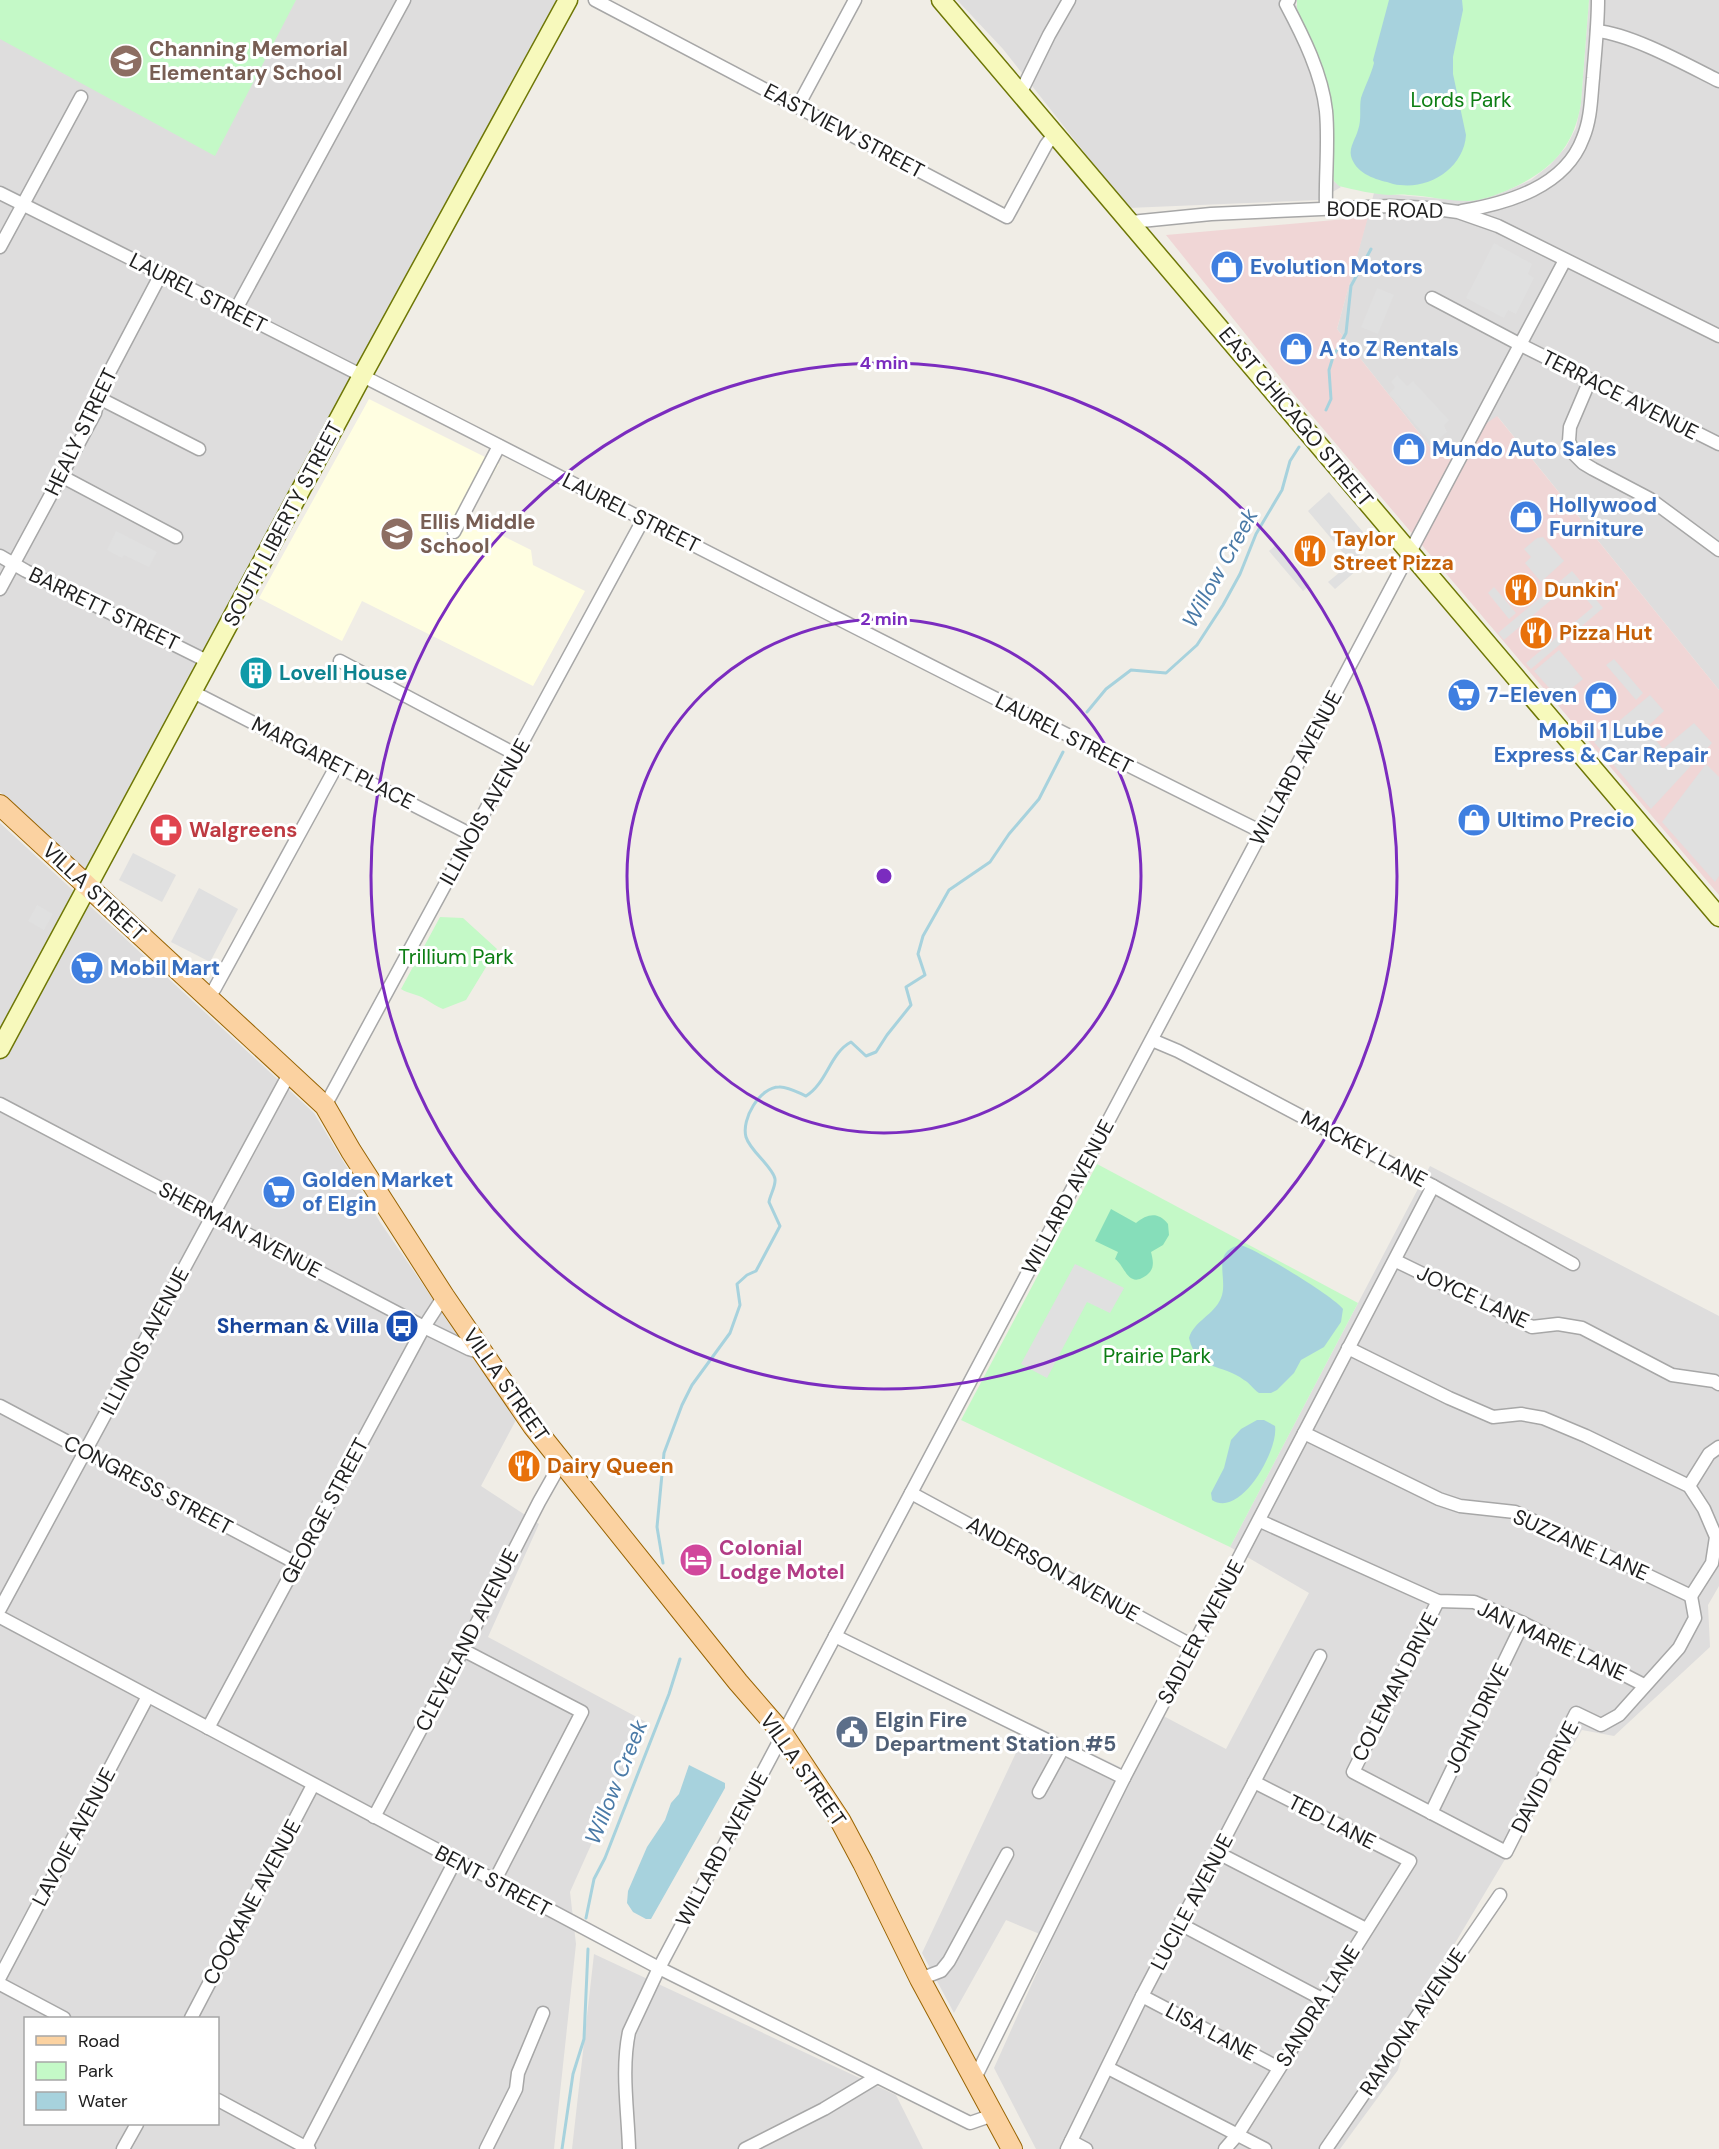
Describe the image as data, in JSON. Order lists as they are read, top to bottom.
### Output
{
  "streets": {
    "main road": ["EAST CHICAGO STREET", "SOUTH LIBERTY STREET", "VILLA STREET"],
    "street": [
      "EASTVIEW STREET",
      "BODE ROAD",
      "LAUREL STREET",
      "TERRACE AVENUE",
      "HEALY STREET",
      "BARRETT STREET",
      "MARGARET PLACE",
      "WILLARD AVENUE",
      "ILLINOIS AVENUE",
      "MACKEY LANE",
      "SHERMAN AVENUE",
      "JOYCE LANE",
      "CONGRESS STREET",
      "GEORGE STREET",
      "SUZZANE LANE",
      "ANDERSON AVENUE",
      "SADLER AVENUE",
      "CLEVELAND AVENUE",
      "JAN MARIE LANE",
      "COLEMAN DRIVE",
      "JOHN DRIVE",
      "DAVID DRIVE",
      "TED LANE",
      "LAVOIE AVENUE",
      "BENT STREET",
      "COOKANE AVENUE",
      "LUCILE AVENUE",
      "SANDRA LANE",
      "RAMONA AVENUE",
      "LISA LANE"
    ]
  },
  "crossings": [
    ["EASTVIEW STREET", "EAST CHICAGO STREET"],
    ["BODE ROAD", "EAST CHICAGO STREET"],
    ["BODE ROAD", "WILLARD AVENUE"],
    ["LAUREL STREET", "HEALY STREET"],
    ["LAUREL STREET", "SOUTH LIBERTY STREET"],
    ["LAUREL STREET", "WILLARD AVENUE"],
    ["LAUREL STREET", "ILLINOIS AVENUE"],
    ["TERRACE AVENUE", "WILLARD AVENUE"],
    ["EAST CHICAGO STREET", "WILLARD AVENUE"],
    ["HEALY STREET", "BARRETT STREET"],
    ["SOUTH LIBERTY STREET", "BARRETT STREET"],
    ["SOUTH LIBERTY STREET", "MARGARET PLACE"],
    ["SOUTH LIBERTY STREET", "VILLA STREET"],
    ["MARGARET PLACE", "ILLINOIS AVENUE"],
    ["WILLARD AVENUE", "VILLA STREET"],
    ["WILLARD AVENUE", "MACKEY LANE"],
    ["WILLARD AVENUE", "ANDERSON AVENUE"],
    ["WILLARD AVENUE", "BENT STREET"],
    ["ILLINOIS AVENUE", "VILLA STREET"],
    ["ILLINOIS AVENUE", "SHERMAN AVENUE"],
    ["ILLINOIS AVENUE", "CONGRESS STREET"],
    ["VILLA STREET", "SHERMAN AVENUE"],
    ["VILLA STREET", "GEORGE STREET"],
    ["VILLA STREET", "SADLER AVENUE"],
    ["VILLA STREET", "CLEVELAND AVENUE"],
    ["VILLA STREET", "BENT STREET"],
    ["MACKEY LANE", "SADLER AVENUE"],
    ["SHERMAN AVENUE", "GEORGE STREET"],
    ["JOYCE LANE", "SADLER AVENUE"],
    ["CONGRESS STREET", "GEORGE STREET"],
    ["GEORGE STREET", "BENT STREET"],
    ["SUZZANE LANE", "SADLER AVENUE"],
    ["ANDERSON AVENUE", "SADLER AVENUE"],
    ["SADLER AVENUE", "JAN MARIE LANE"],
    ["CLEVELAND AVENUE", "BENT STREET"],
    ["JAN MARIE LANE", "COLEMAN DRIVE"],
    ["JAN MARIE LANE", "JOHN DRIVE"],
    ["JAN MARIE LANE", "DAVID DRIVE"],
    ["COLEMAN DRIVE", "JOHN DRIVE"],
    ["COLEMAN DRIVE", "DAVID DRIVE"],
    ["JOHN DRIVE", "DAVID DRIVE"],
    ["TED LANE", "LUCILE AVENUE"],
    ["TED LANE", "SANDRA LANE"],
    ["LAVOIE AVENUE", "BENT STREET"],
    ["BENT STREET", "COOKANE AVENUE"],
    ["LUCILE AVENUE", "LISA LANE"],
    ["SANDRA LANE", "LISA LANE"]
  ],
  "water": ["Willow Creek"],
  "parks": ["Lords Park", "Trillium Park", "Prairie Park"],
  "places": {
    "school or university": ["Channing Memorial Elementary School", "Ellis Middle School"],
    "shop": [
      "Evolution Motors",
      "A to Z Rentals",
      "Mundo Auto Sales",
      "Hollywood Furniture",
      "Mobil 1 Lube Express & Car Repair",
      "Ultimo Precio"
    ],
    "restaurant": [
      "Taylor Street Pizza",
      "Dunkin'",
      "Pizza Hut",
      "Dairy Queen"
    ],
    "building": ["Lovell House"],
    "supermarket": ["7-Eleven", "Mobil Mart", "Golden Market of Elgin"],
    "pharmacy": ["Walgreens"],
    "bus stop": ["Sherman & Villa"],
    "hotel": ["Colonial Lodge Motel"],
    "public building": ["Elgin Fire Department Station #5"]
  },
  "legend": ["Road", "Park", "Water"],
  "rings": ["4 min", "2 min"]
}
